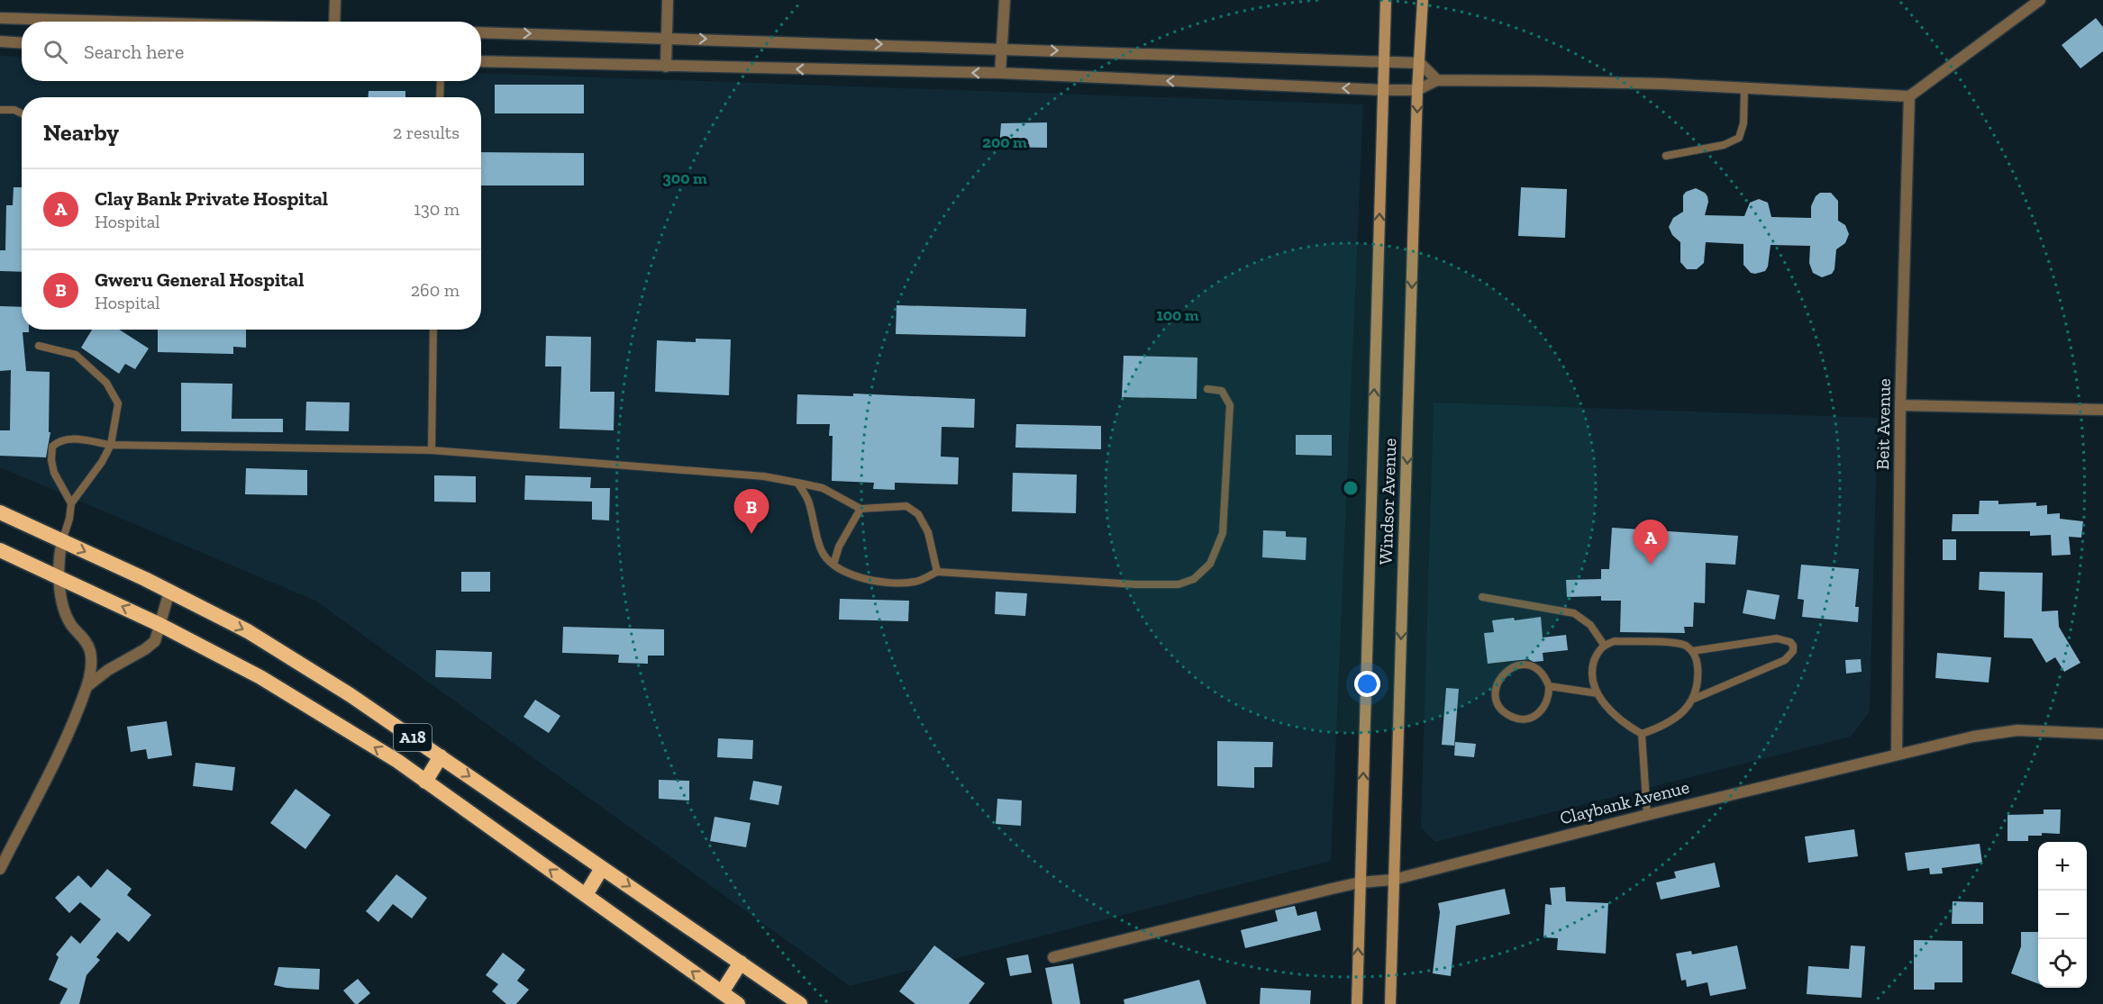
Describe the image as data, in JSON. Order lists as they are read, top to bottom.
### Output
{
  "streets": {
    "highway": ["A18"],
    "main road": ["Windsor Avenue"],
    "street": ["Beit Avenue", "Claybank Avenue"]
  },
  "crossings": [
    ["Beit Avenue", "Claybank Avenue"],
    ["Windsor Avenue", "Claybank Avenue"]
  ],
  "page": {
    "search": "Search here",
    "heading": ["Nearby", "2 results"],
    "list": [
      {
        "mark": "A",
        "name": "Clay Bank Private Hospital",
        "note": "Hospital",
        "value": "130 m"
      },
      {
        "mark": "B",
        "name": "Gweru General Hospital",
        "note": "Hospital",
        "value": "260 m"
      }
    ],
    "pins": ["B", "A"],
    "map_buttons": ["+", "−"]
  },
  "rings": ["200 m", "300 m", "100 m"]
}
